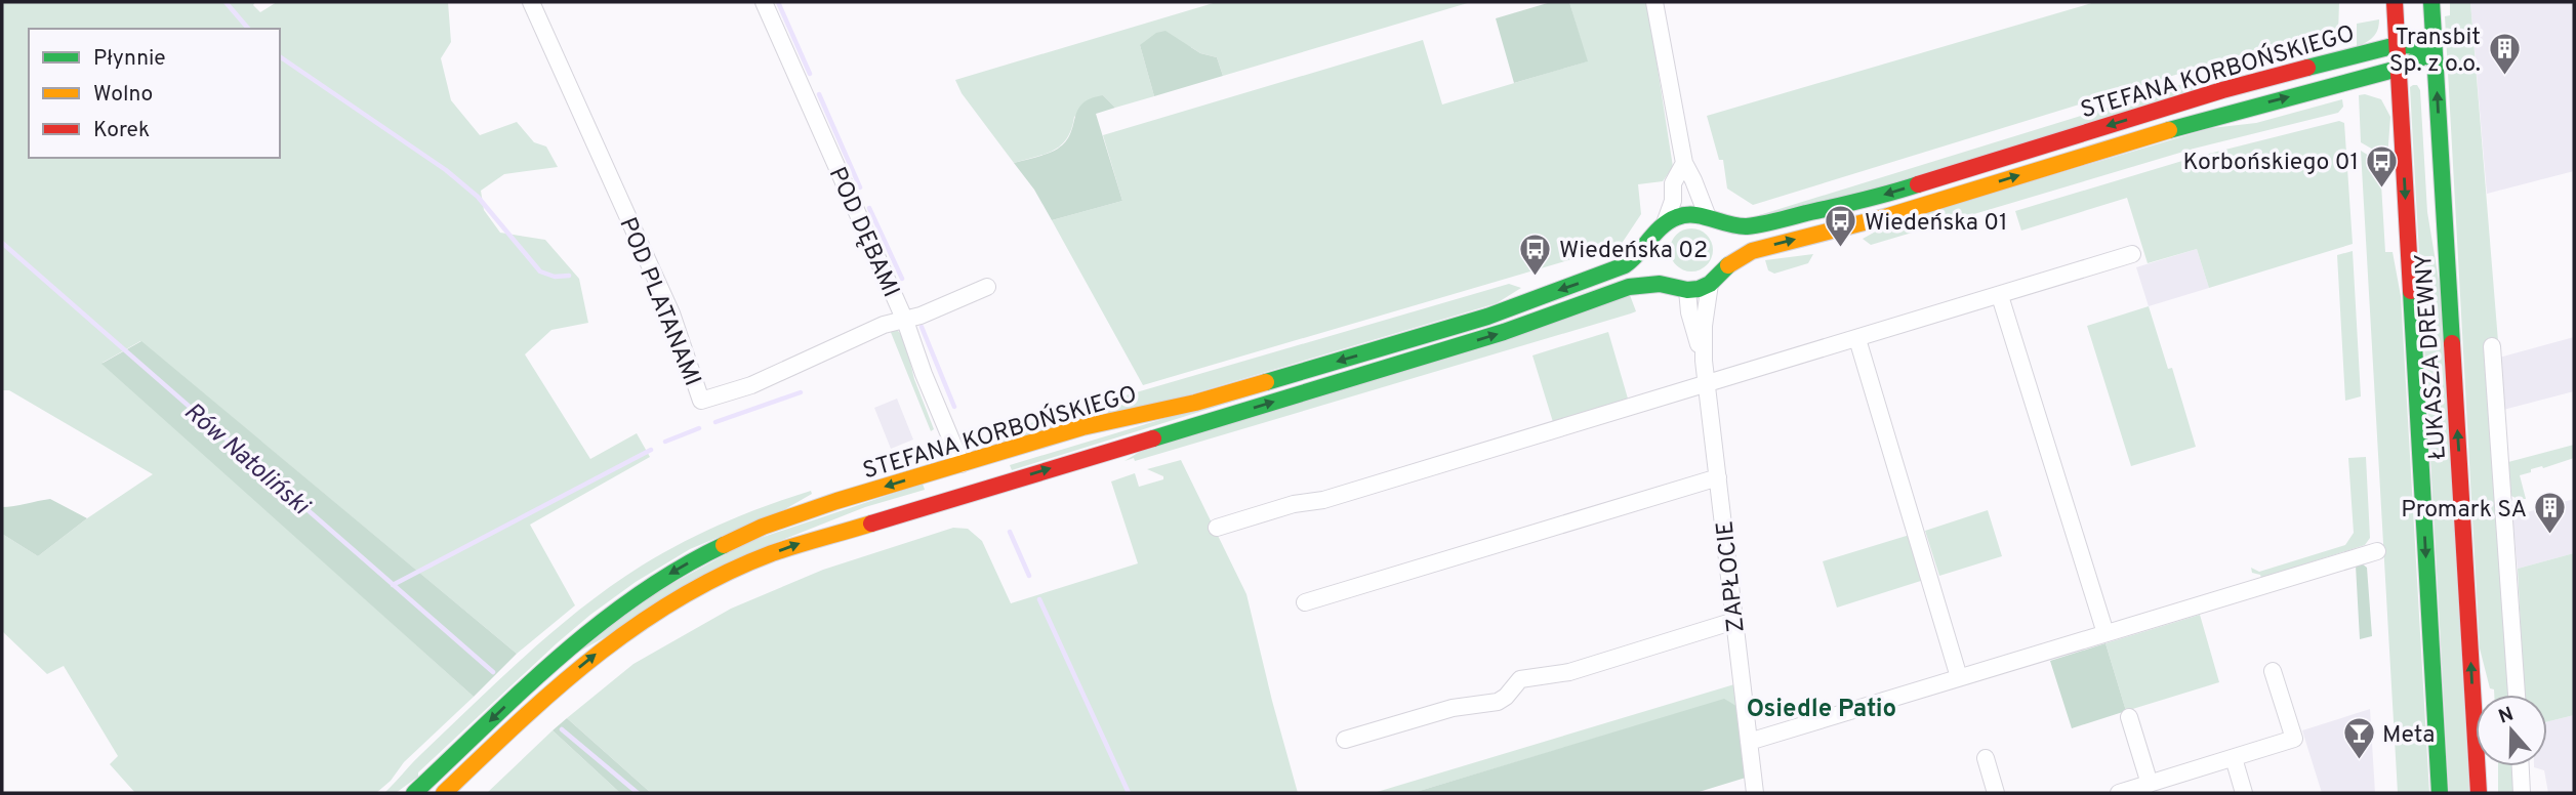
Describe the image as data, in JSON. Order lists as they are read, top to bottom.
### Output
{
  "streets": {
    "street": [
      "STEFANA KORBOŃSKIEGO",
      "POD DĘBAMI",
      "POD PLATANAMI",
      "ŁUKASZA DREWNY",
      "ZAPŁOCIE"
    ]
  },
  "crossings": [
    ["STEFANA KORBOŃSKIEGO", "POD DĘBAMI"],
    ["STEFANA KORBOŃSKIEGO", "ŁUKASZA DREWNY"],
    ["STEFANA KORBOŃSKIEGO", "ZAPŁOCIE"],
    ["POD DĘBAMI", "POD PLATANAMI"]
  ],
  "districts": ["Osiedle Patio"],
  "water": ["Rów Natoliński"],
  "places": {
    "building": ["Transbit Sp. z o.o.", "Promark SA"],
    "bus stop": ["Korbońskiego 01", "Wiedeńska 01", "Wiedeńska 02"],
    "bar": ["Meta"]
  },
  "legend": ["Płynnie", "Wolno", "Korek"],
  "north": "top"
}
